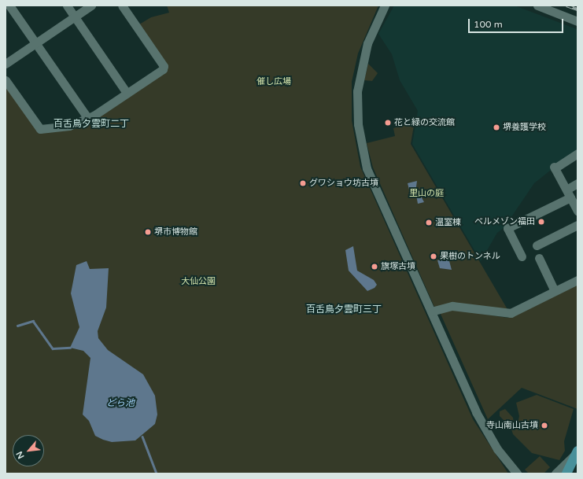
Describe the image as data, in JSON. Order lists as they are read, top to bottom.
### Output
{
  "districts": ["百舌鳥夕雲町二丁", "百舌鳥夕雲町三丁"],
  "water": ["どら池"],
  "parks": ["催し広場", "里山の庭", "大仙公園"],
  "places": [
    "花と緑の交流館",
    "堺養護学校",
    "グワショウ坊古墳",
    "ベルメゾン福田",
    "温室棟",
    "堺市博物館",
    "果樹のトンネル",
    "旗塚古墳",
    "寺山南山古墳"
  ],
  "scale_bar": "100 m",
  "north": "bottom left"
}
